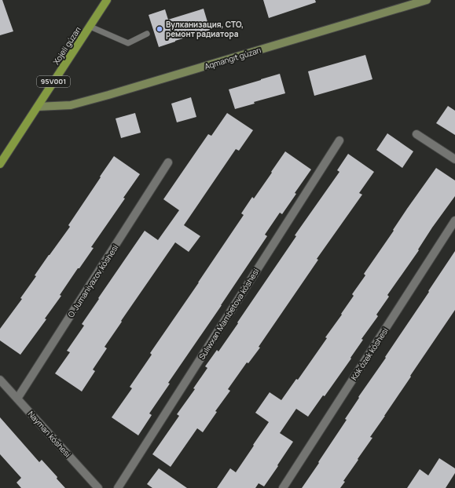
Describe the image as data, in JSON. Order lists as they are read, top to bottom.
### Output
{
  "streets": {
    "main road": ["Xojeli gúzarı", "95V001"],
    "street": [
      "Aqmangıt gúzarı",
      "O. Jumaniyazov kóshesi",
      "Sulıwxan Mambetova kóshesi",
      "Kók ózek kóshesi",
      "Nayman kóshesi"
    ]
  },
  "crossings": [
    ["Xojeli gúzarı", "Aqmangıt gúzarı"],
    ["O. Jumaniyazov kóshesi", "Nayman kóshesi"]
  ],
  "places": ["Вулканизация, СТО, ремонт радиатора"]
}
